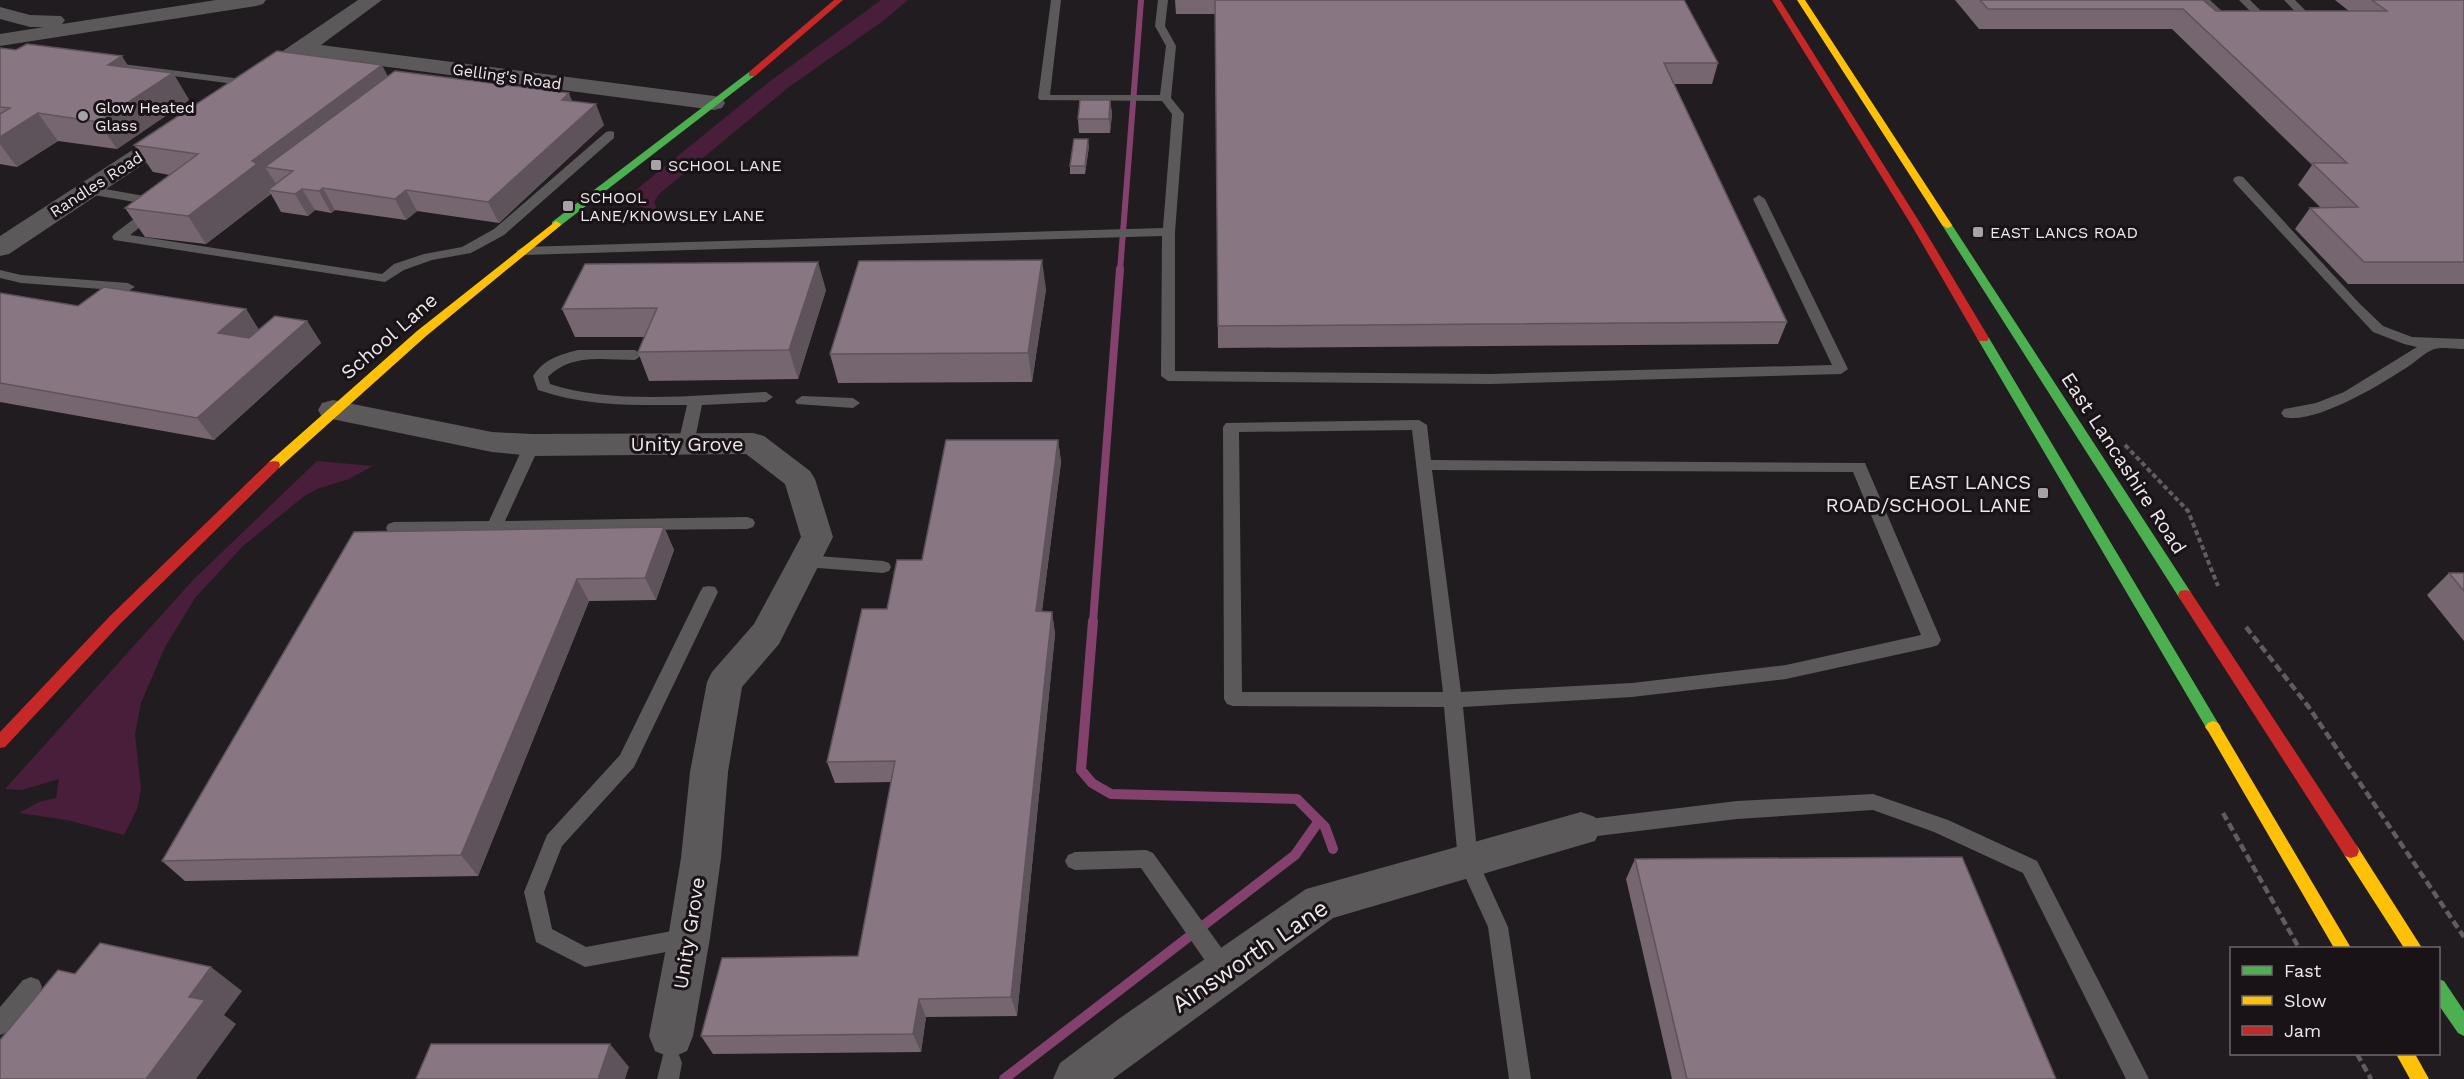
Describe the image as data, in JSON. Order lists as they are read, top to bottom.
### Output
{
  "streets": {
    "main road": ["School Lane", "East Lancashire Road"],
    "street": [
      "Gelling's Road",
      "Randles Road",
      "Unity Grove",
      "Ainsworth Lane"
    ]
  },
  "crossings": [
    ["Gelling's Road", "Randles Road"],
    ["Gelling's Road", "School Lane"],
    ["School Lane", "Unity Grove"]
  ],
  "places": {
    "other": ["Glow Heated Glass"],
    "transit": [
      "SCHOOL LANE",
      "SCHOOL LANE/KNOWSLEY LANE",
      "EAST LANCS ROAD",
      "EAST LANCS ROAD/SCHOOL LANE"
    ]
  },
  "legend": ["Fast", "Slow", "Jam"]
}
